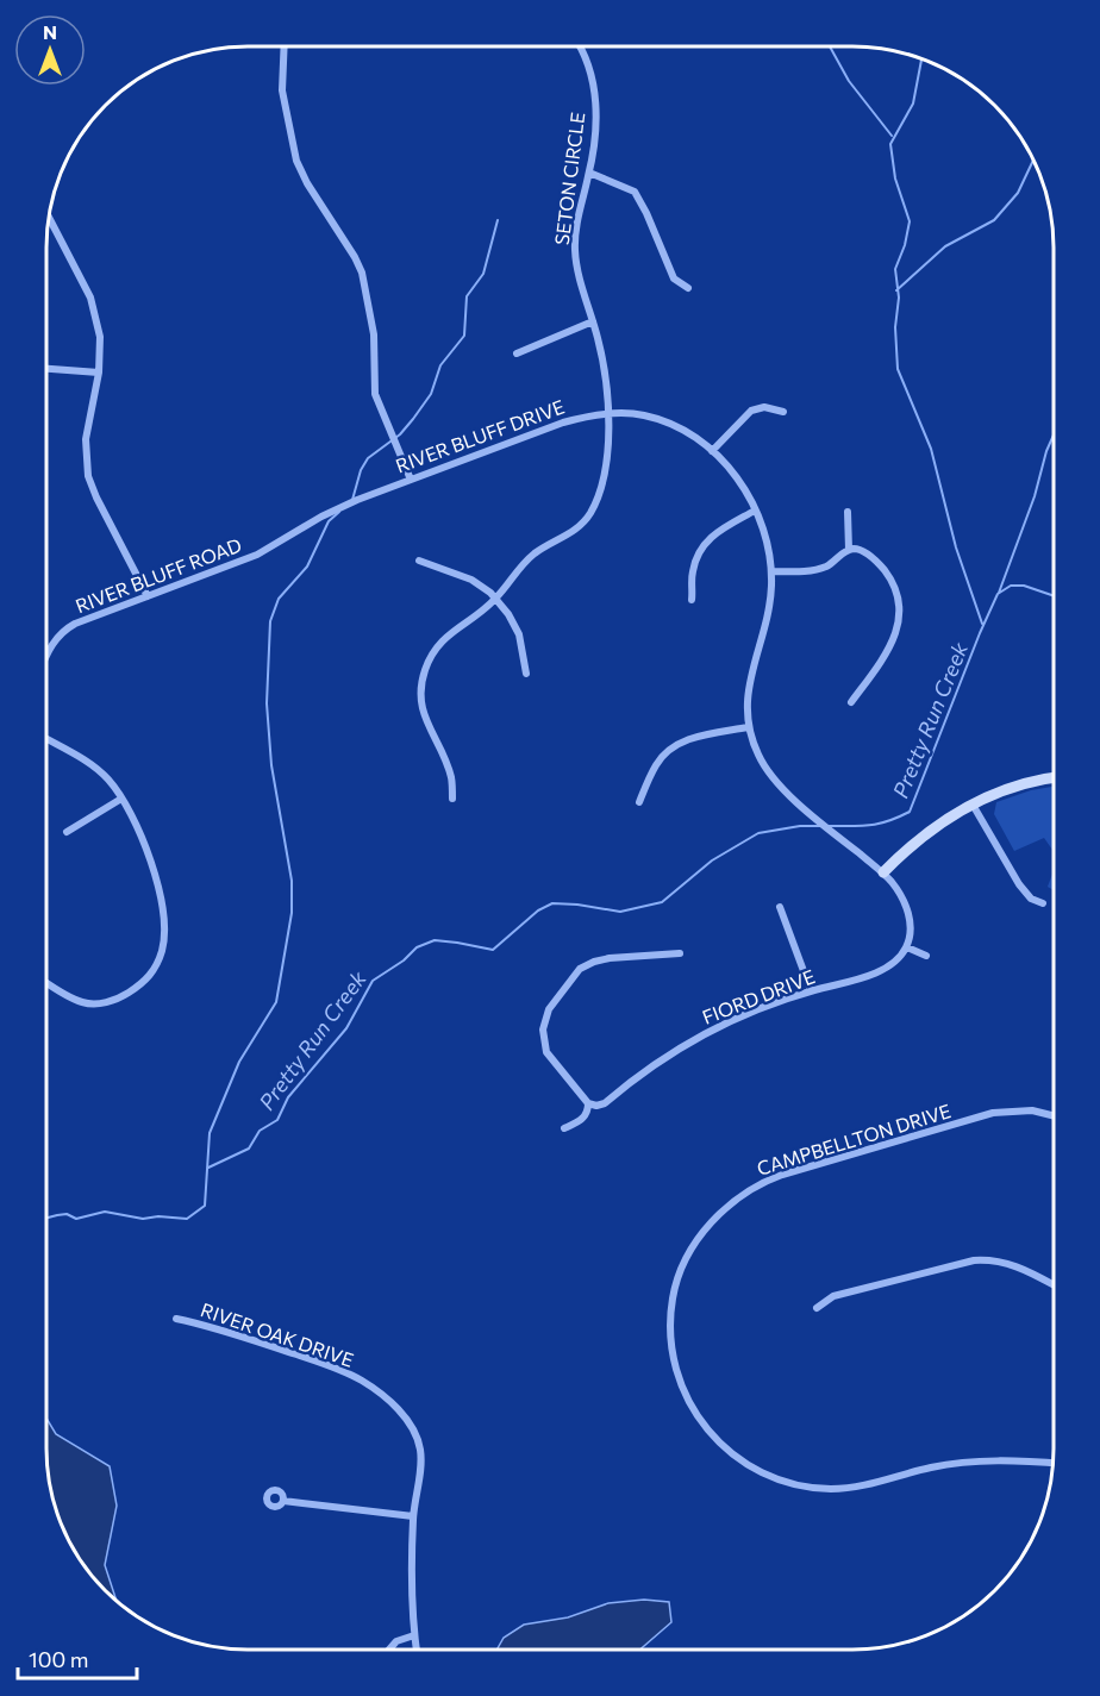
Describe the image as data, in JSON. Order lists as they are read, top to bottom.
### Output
{
  "streets": {
    "street": [
      "SETON CIRCLE",
      "RIVER BLUFF DRIVE",
      "RIVER BLUFF ROAD",
      "FIORD DRIVE",
      "CAMPBELLTON DRIVE",
      "RIVER OAK DRIVE"
    ]
  },
  "crossings": [
    ["SETON CIRCLE", "RIVER BLUFF DRIVE"],
    ["RIVER BLUFF DRIVE", "RIVER BLUFF ROAD"]
  ],
  "water": ["Pretty Run Creek"],
  "scale_bar": "100 m",
  "north": "top"
}
